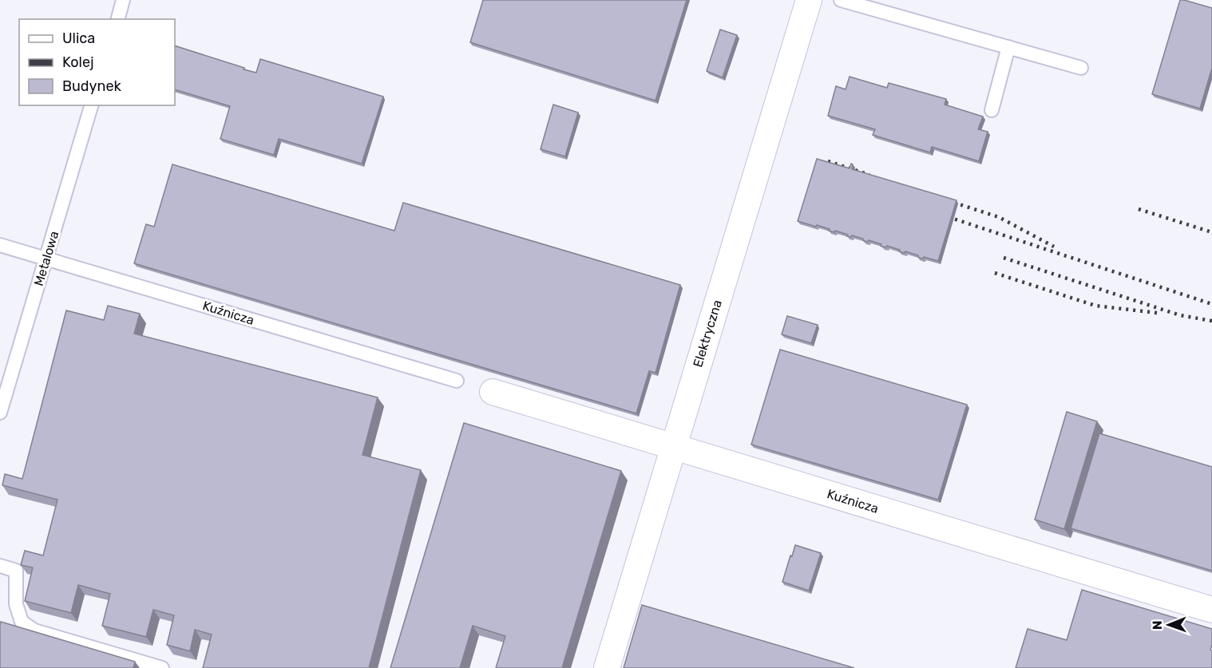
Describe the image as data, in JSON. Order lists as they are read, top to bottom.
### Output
{
  "streets": {
    "street": ["Kuźnicza", "Elektryczna"],
    "lane": ["Metalowa"]
  },
  "crossings": [
    ["Metalowa", "Kuźnicza"],
    ["Kuźnicza", "Elektryczna"]
  ],
  "legend": ["Ulica", "Kolej", "Budynek"],
  "north": "left"
}
